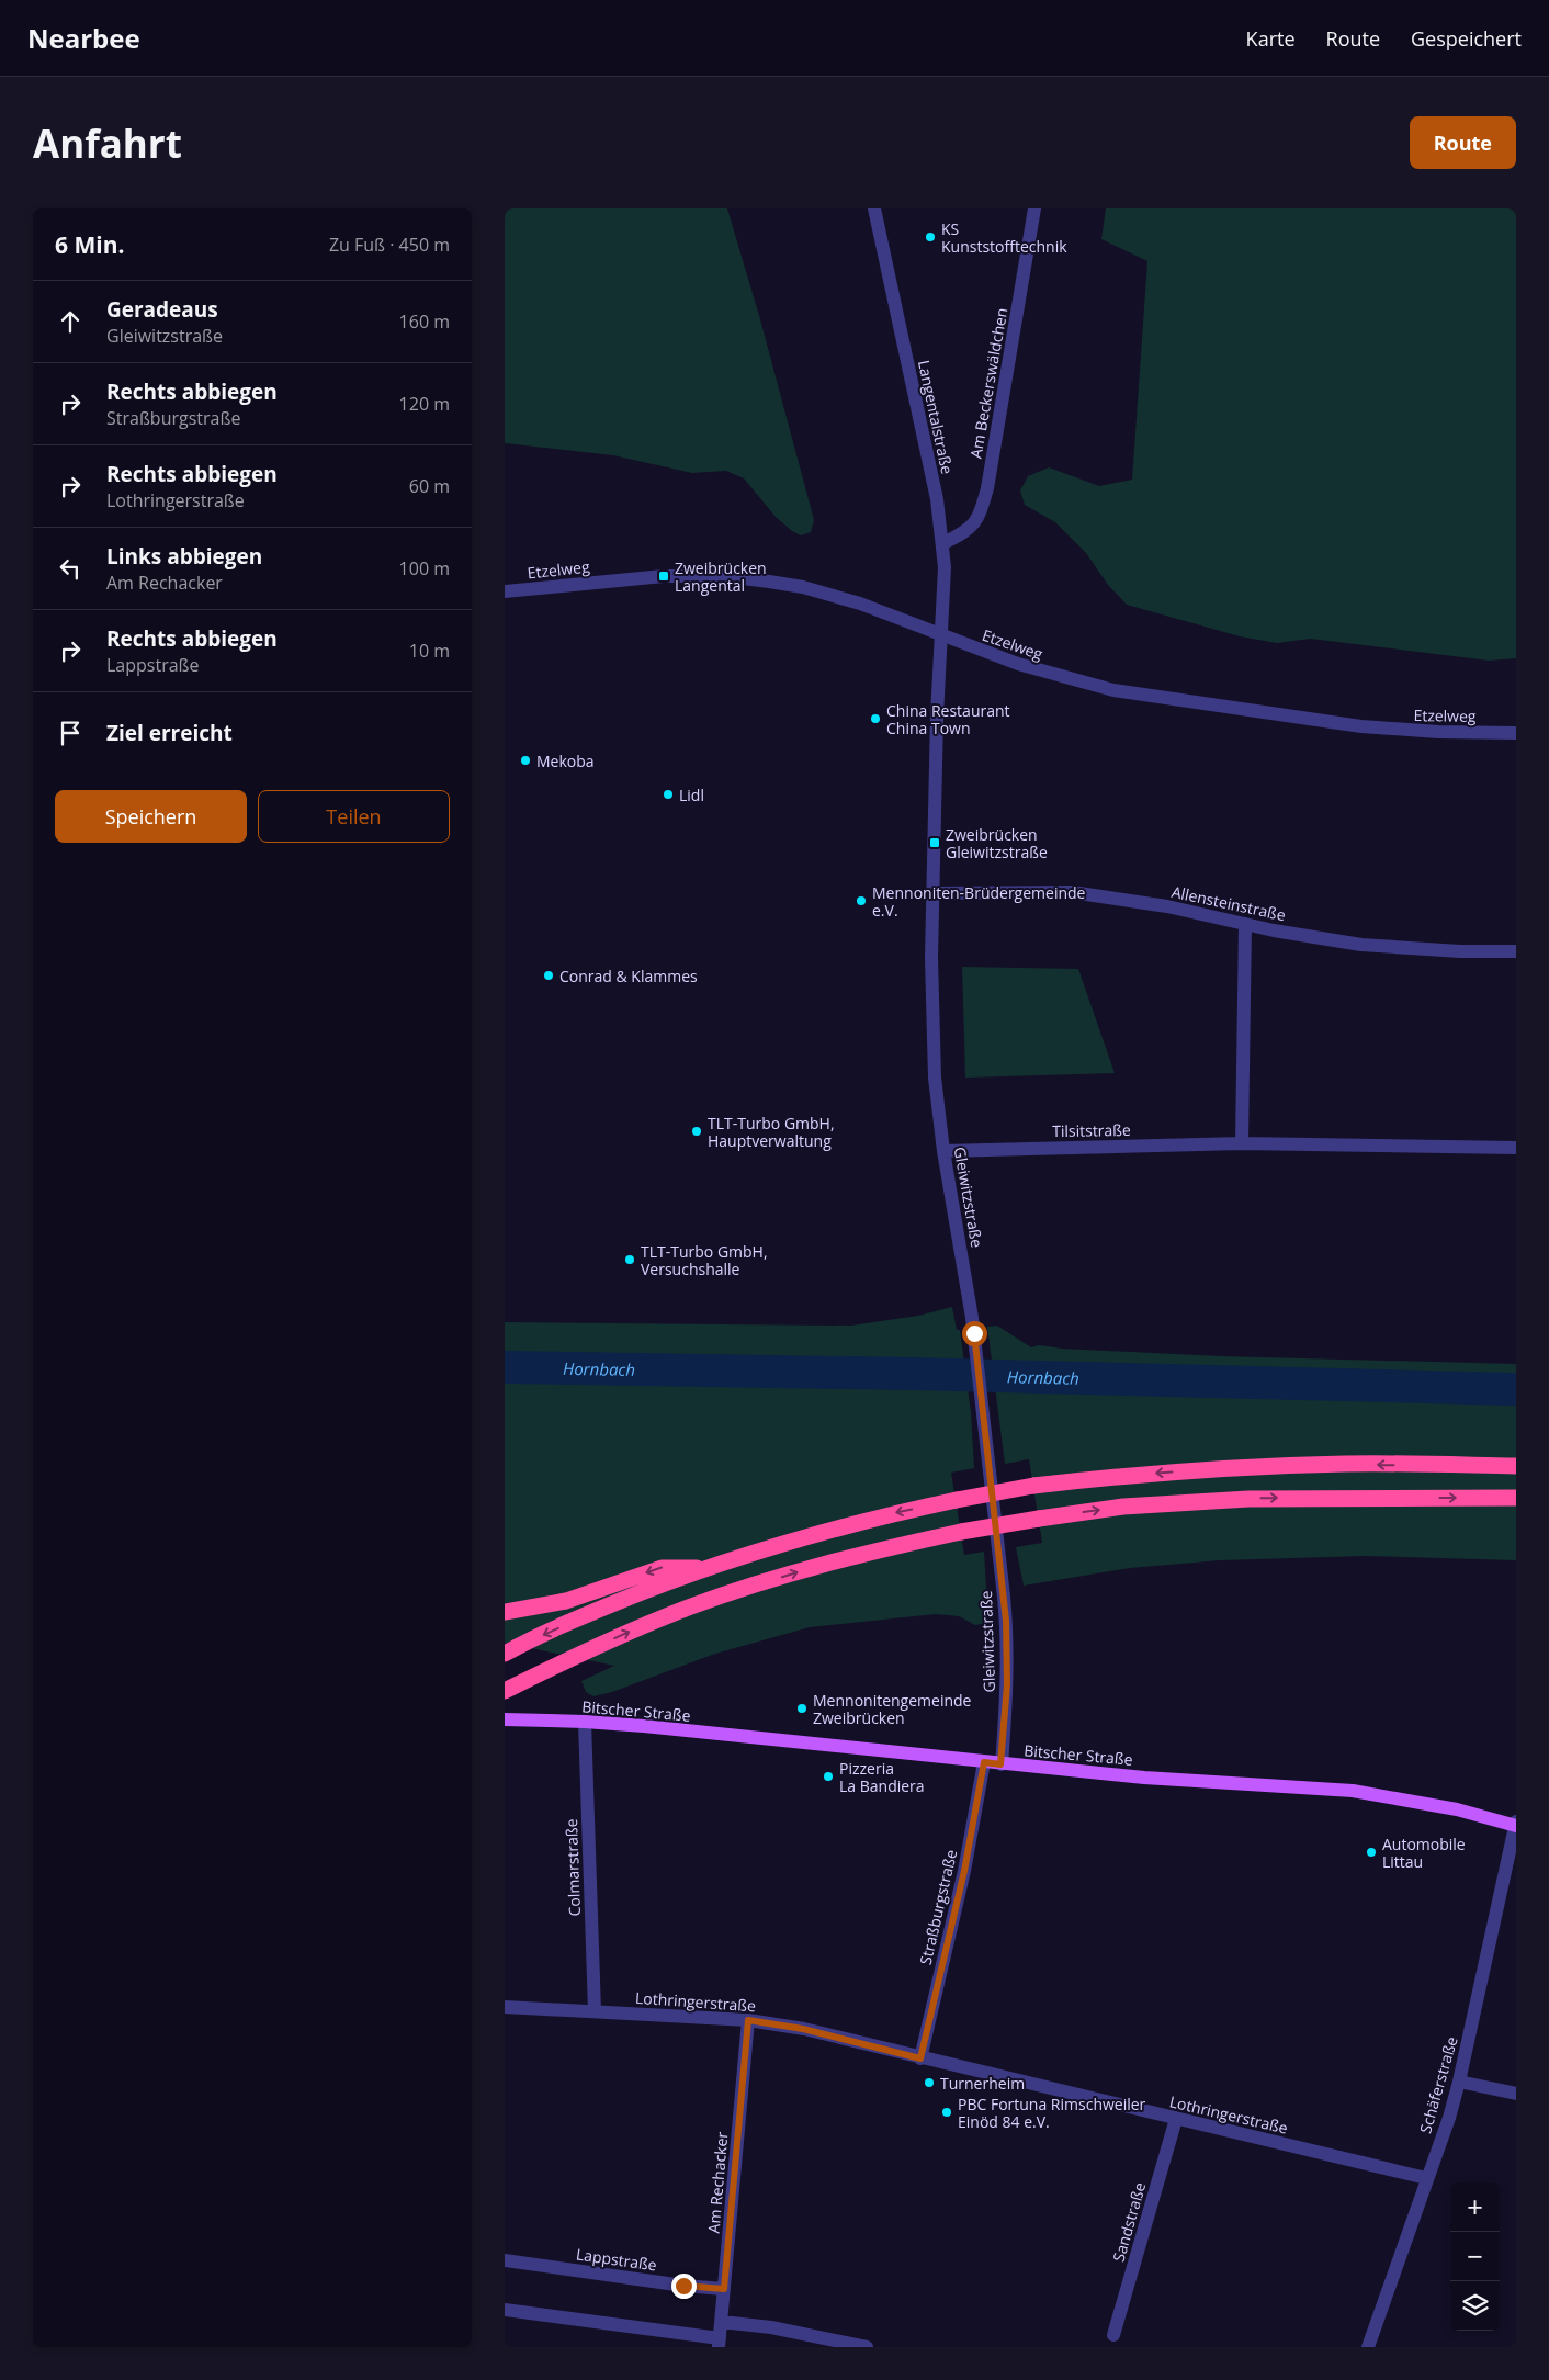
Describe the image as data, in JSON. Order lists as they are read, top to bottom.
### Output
{
  "streets": {
    "main road": ["Bitscher Straße"],
    "street": [
      "Am Beckerswäldchen",
      "Langentalstraße",
      "Etzelweg",
      "Allensteinstraße",
      "Tilsitstraße",
      "Gleiwitzstraße",
      "Colmarstraße",
      "Straßburgstraße",
      "Lothringerstraße",
      "Schäferstraße",
      "Am Rechacker",
      "Sandstraße",
      "Lappstraße"
    ]
  },
  "crossings": [
    ["Am Beckerswäldchen", "Langentalstraße"],
    ["Langentalstraße", "Etzelweg"],
    ["Langentalstraße", "Gleiwitzstraße"],
    ["Etzelweg", "Gleiwitzstraße"],
    ["Allensteinstraße", "Gleiwitzstraße"],
    ["Tilsitstraße", "Gleiwitzstraße"],
    ["Gleiwitzstraße", "Bitscher Straße"],
    ["Bitscher Straße", "Colmarstraße"],
    ["Bitscher Straße", "Straßburgstraße"],
    ["Bitscher Straße", "Schäferstraße"],
    ["Colmarstraße", "Lothringerstraße"],
    ["Straßburgstraße", "Lothringerstraße"],
    ["Lothringerstraße", "Schäferstraße"],
    ["Lothringerstraße", "Am Rechacker"],
    ["Lothringerstraße", "Sandstraße"],
    ["Am Rechacker", "Lappstraße"]
  ],
  "water": ["Hornbach"],
  "places": {
    "other": [
      "KS Kunststofftechnik",
      "China Restaurant China Town",
      "Mekoba",
      "Lidl",
      "Mennoniten-Brüdergemeinde e.V.",
      "Conrad & Klammes",
      "TLT-Turbo GmbH, Hauptverwaltung",
      "TLT-Turbo GmbH, Versuchshalle",
      "Mennonitengemeinde Zweibrücken",
      "Pizzeria La Bandiera",
      "Automobile Littau",
      "Turnerheim",
      "PBC Fortuna Rimschweiler Einöd 84 e.V."
    ],
    "transit": ["Zweibrücken Langental", "Zweibrücken Gleiwitzstraße"]
  },
  "page": {
    "header": "Nearbee",
    "nav": ["Karte", "Route", "Gespeichert"],
    "buttons": [
      "Route",
      ["Speichern", "Teilen"]
    ],
    "title": "Anfahrt",
    "heading": ["6 Min.", "Zu Fuß · 450 m"],
    "list": [
      ["Geradeaus", "Gleiwitzstraße", "160 m"],
      ["Rechts abbiegen", "Straßburgstraße", "120 m"],
      ["Rechts abbiegen", "Lothringerstraße", "60 m"],
      ["Links abbiegen", "Am Rechacker", "100 m"],
      ["Rechts abbiegen", "Lappstraße", "10 m"],
      "Ziel erreicht"
    ],
    "map_buttons": ["+", "−"]
  }
}
